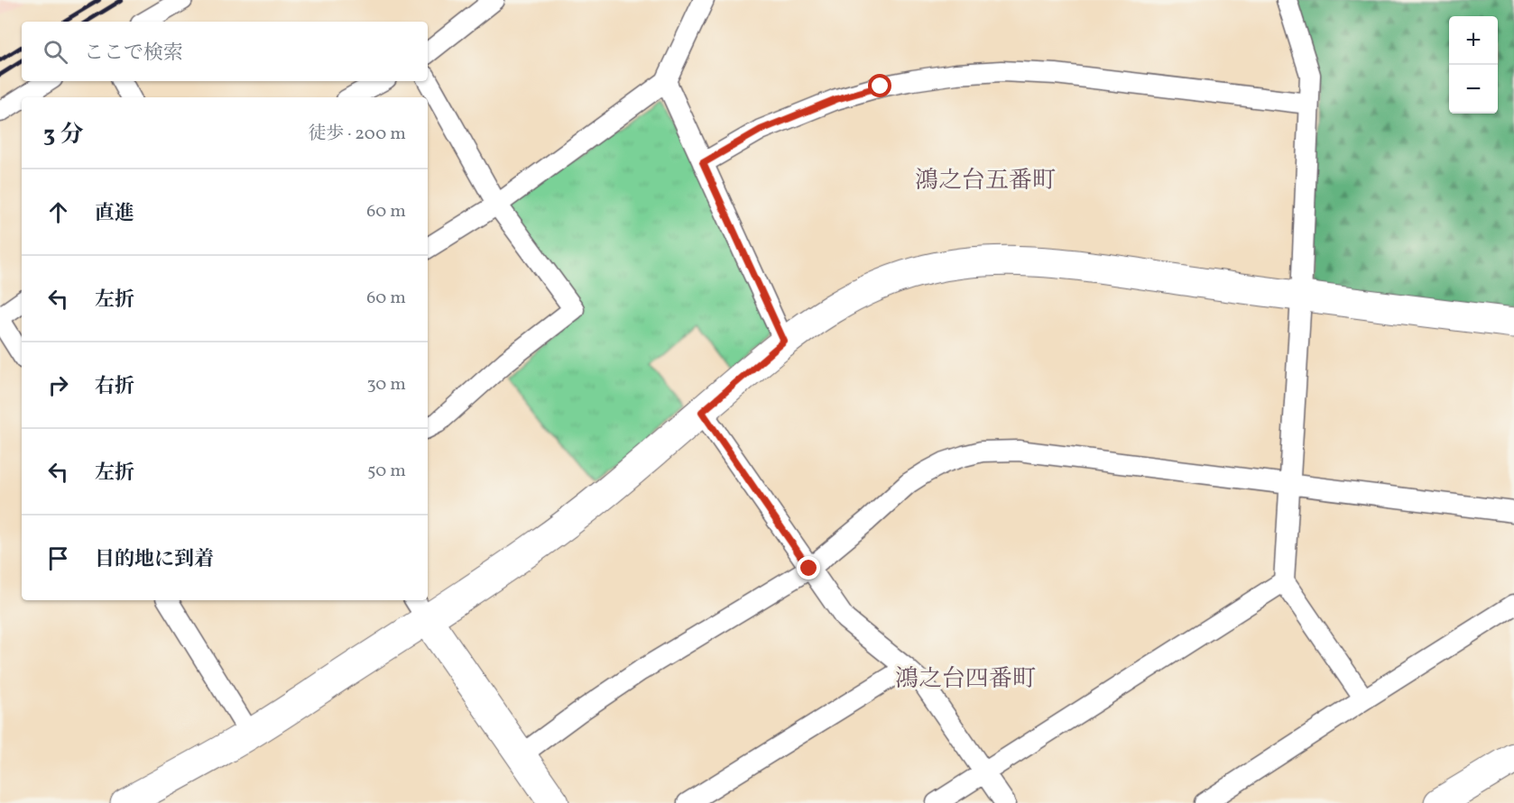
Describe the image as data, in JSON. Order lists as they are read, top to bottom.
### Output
{
  "districts": ["鴻之台五番町", "鴻之台四番町"],
  "page": {
    "map_buttons": ["+", "−"],
    "search": "ここで検索",
    "heading": ["3 分", "徒歩 · 200 m"],
    "list": [
      ["直進", "60 m"],
      ["左折", "60 m"],
      ["右折", "30 m"],
      ["左折", "50 m"],
      "目的地に到着"
    ]
  }
}
